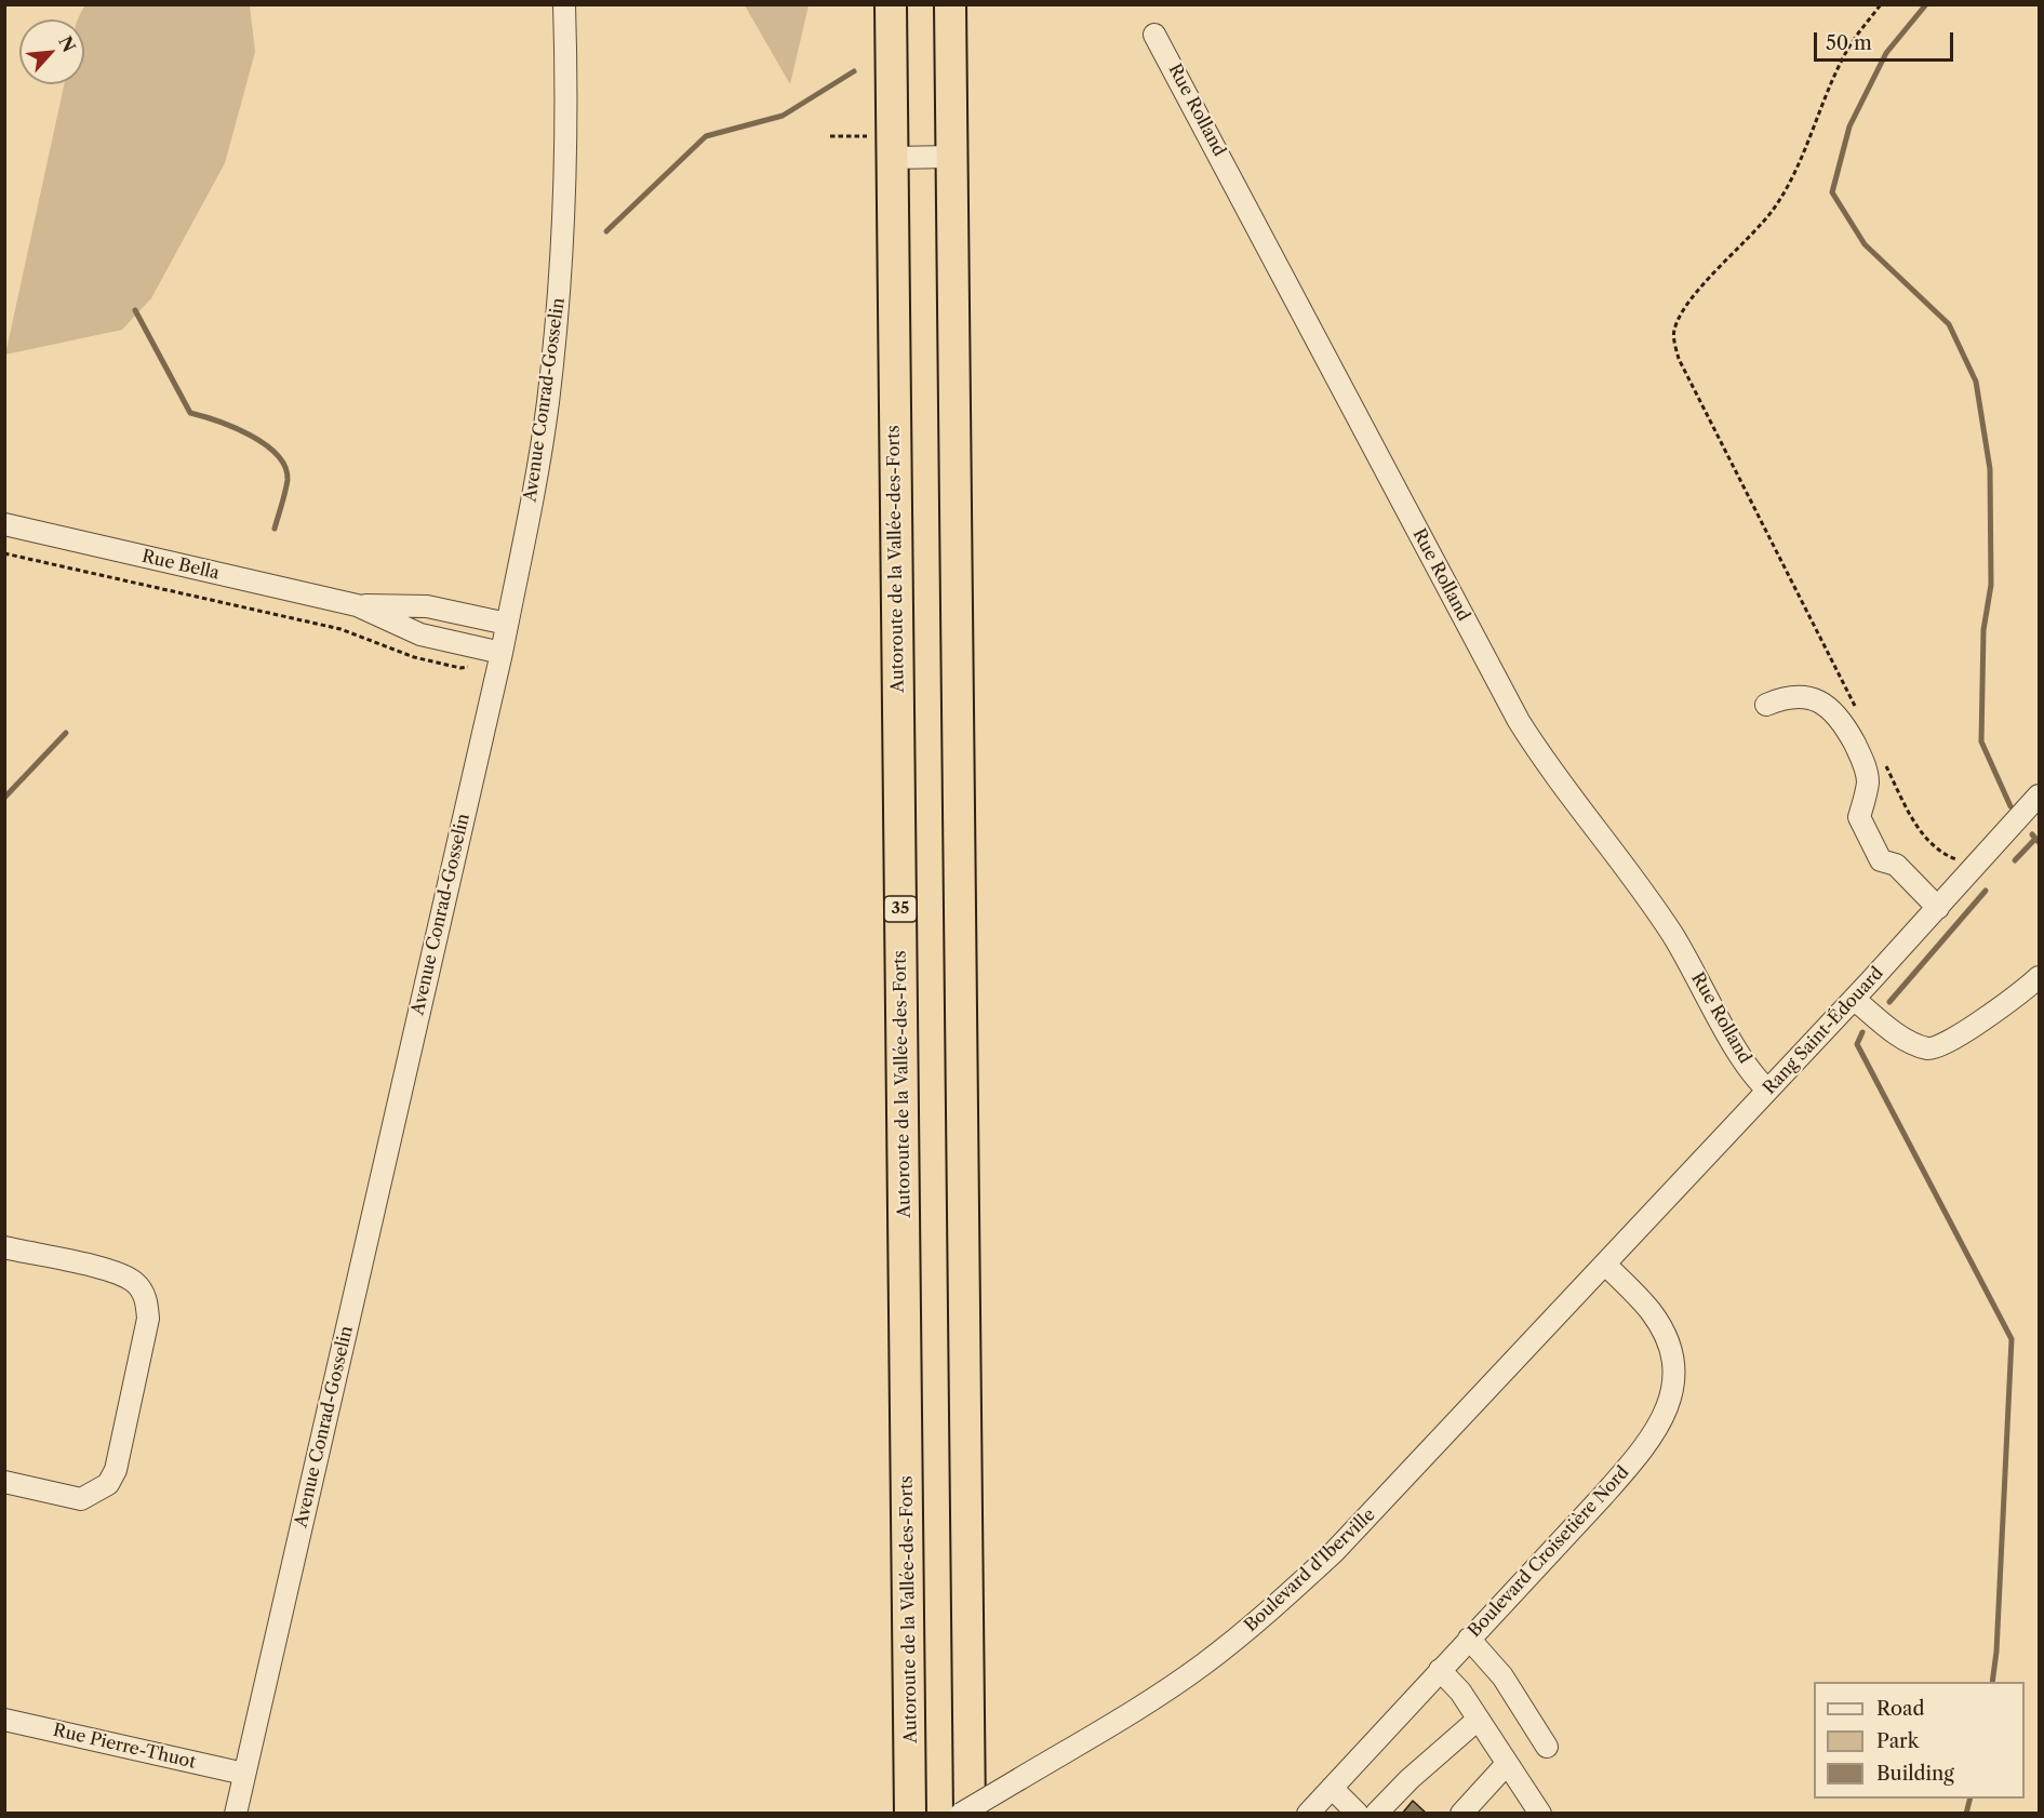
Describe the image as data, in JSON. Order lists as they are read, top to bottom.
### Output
{
  "streets": {
    "highway": ["Autoroute de la Vallée-des-Forts", "35"],
    "street": [
      "Rue Rolland",
      "Avenue Conrad-Gosselin",
      "Rue Bella",
      "Rang Saint-Édouard",
      "Boulevard Croisetière Nord",
      "Boulevard d'Iberville",
      "Rue Pierre-Thuot"
    ]
  },
  "crossings": [
    ["Rue Rolland", "Rang Saint-Édouard"],
    ["Avenue Conrad-Gosselin", "Rue Bella"],
    ["Avenue Conrad-Gosselin", "Rue Pierre-Thuot"],
    ["Rang Saint-Édouard", "Boulevard Croisetière Nord"],
    ["Rang Saint-Édouard", "Boulevard d'Iberville"],
    ["Boulevard Croisetière Nord", "Boulevard d'Iberville"]
  ],
  "legend": ["Road", "Park", "Building"],
  "scale_bar": "50 m",
  "north": "top right"
}
